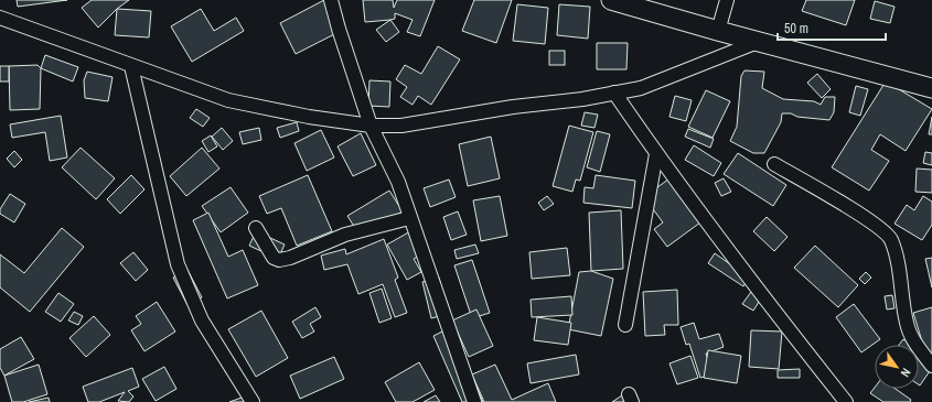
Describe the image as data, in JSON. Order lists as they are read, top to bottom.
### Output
{
  "scale_bar": "50 m",
  "north": "bottom right"
}
